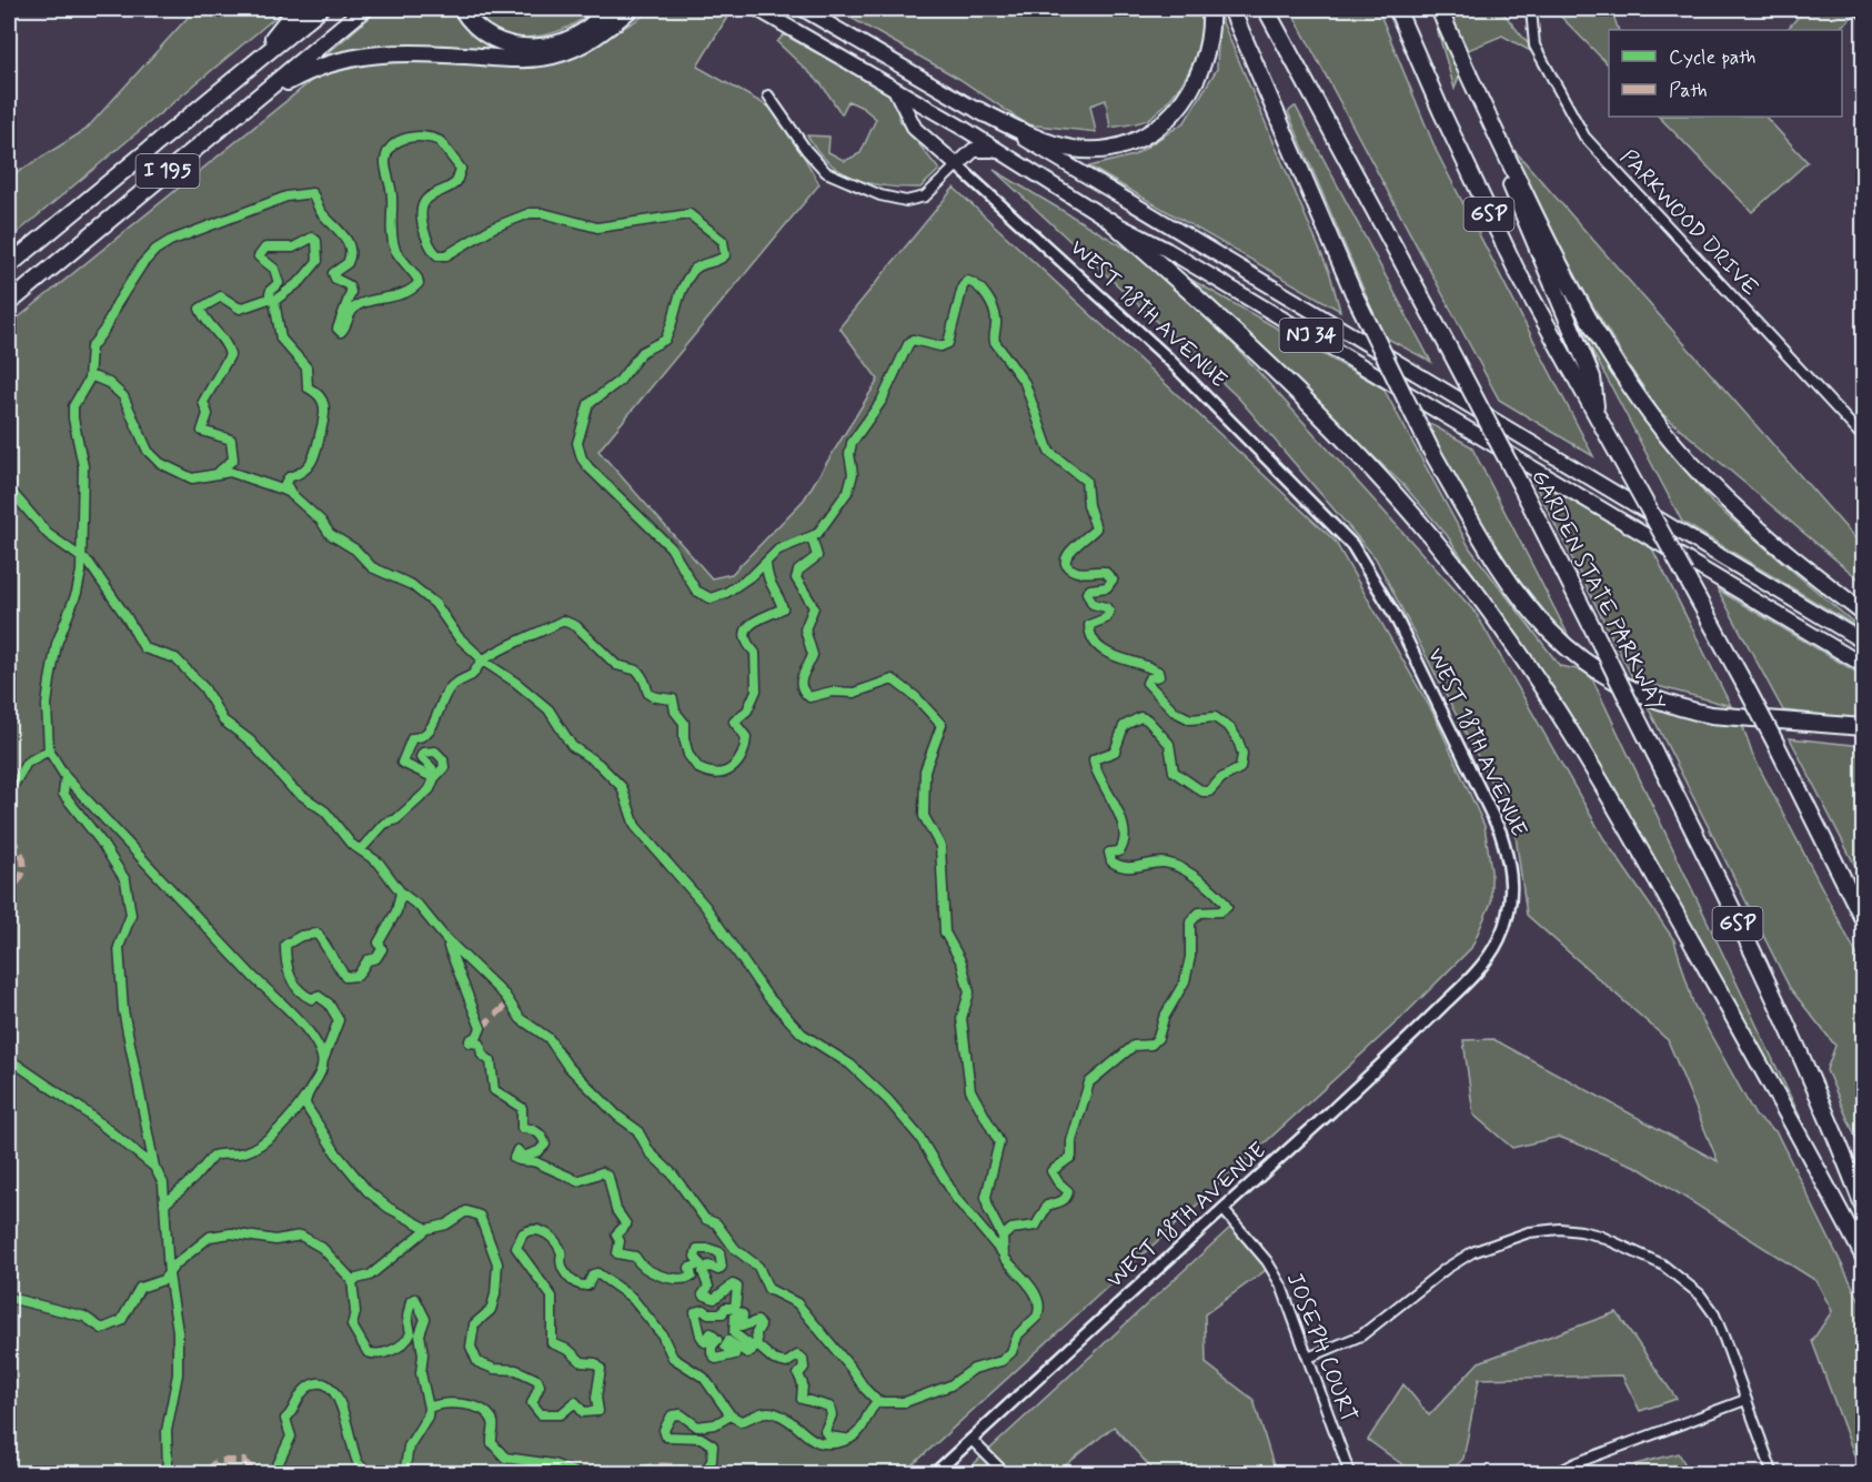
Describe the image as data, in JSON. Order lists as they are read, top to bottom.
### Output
{
  "streets": {
    "highway": [
      "I 195",
      "GSP",
      "NJ 34",
      "GARDEN STATE PARKWAY"
    ],
    "street": ["PARKWOOD DRIVE", "WEST 18TH AVENUE", "JOSEPH COURT"]
  },
  "crossings": [
    ["WEST 18TH AVENUE", "JOSEPH COURT"]
  ],
  "legend": ["Cycle path", "Path"]
}
